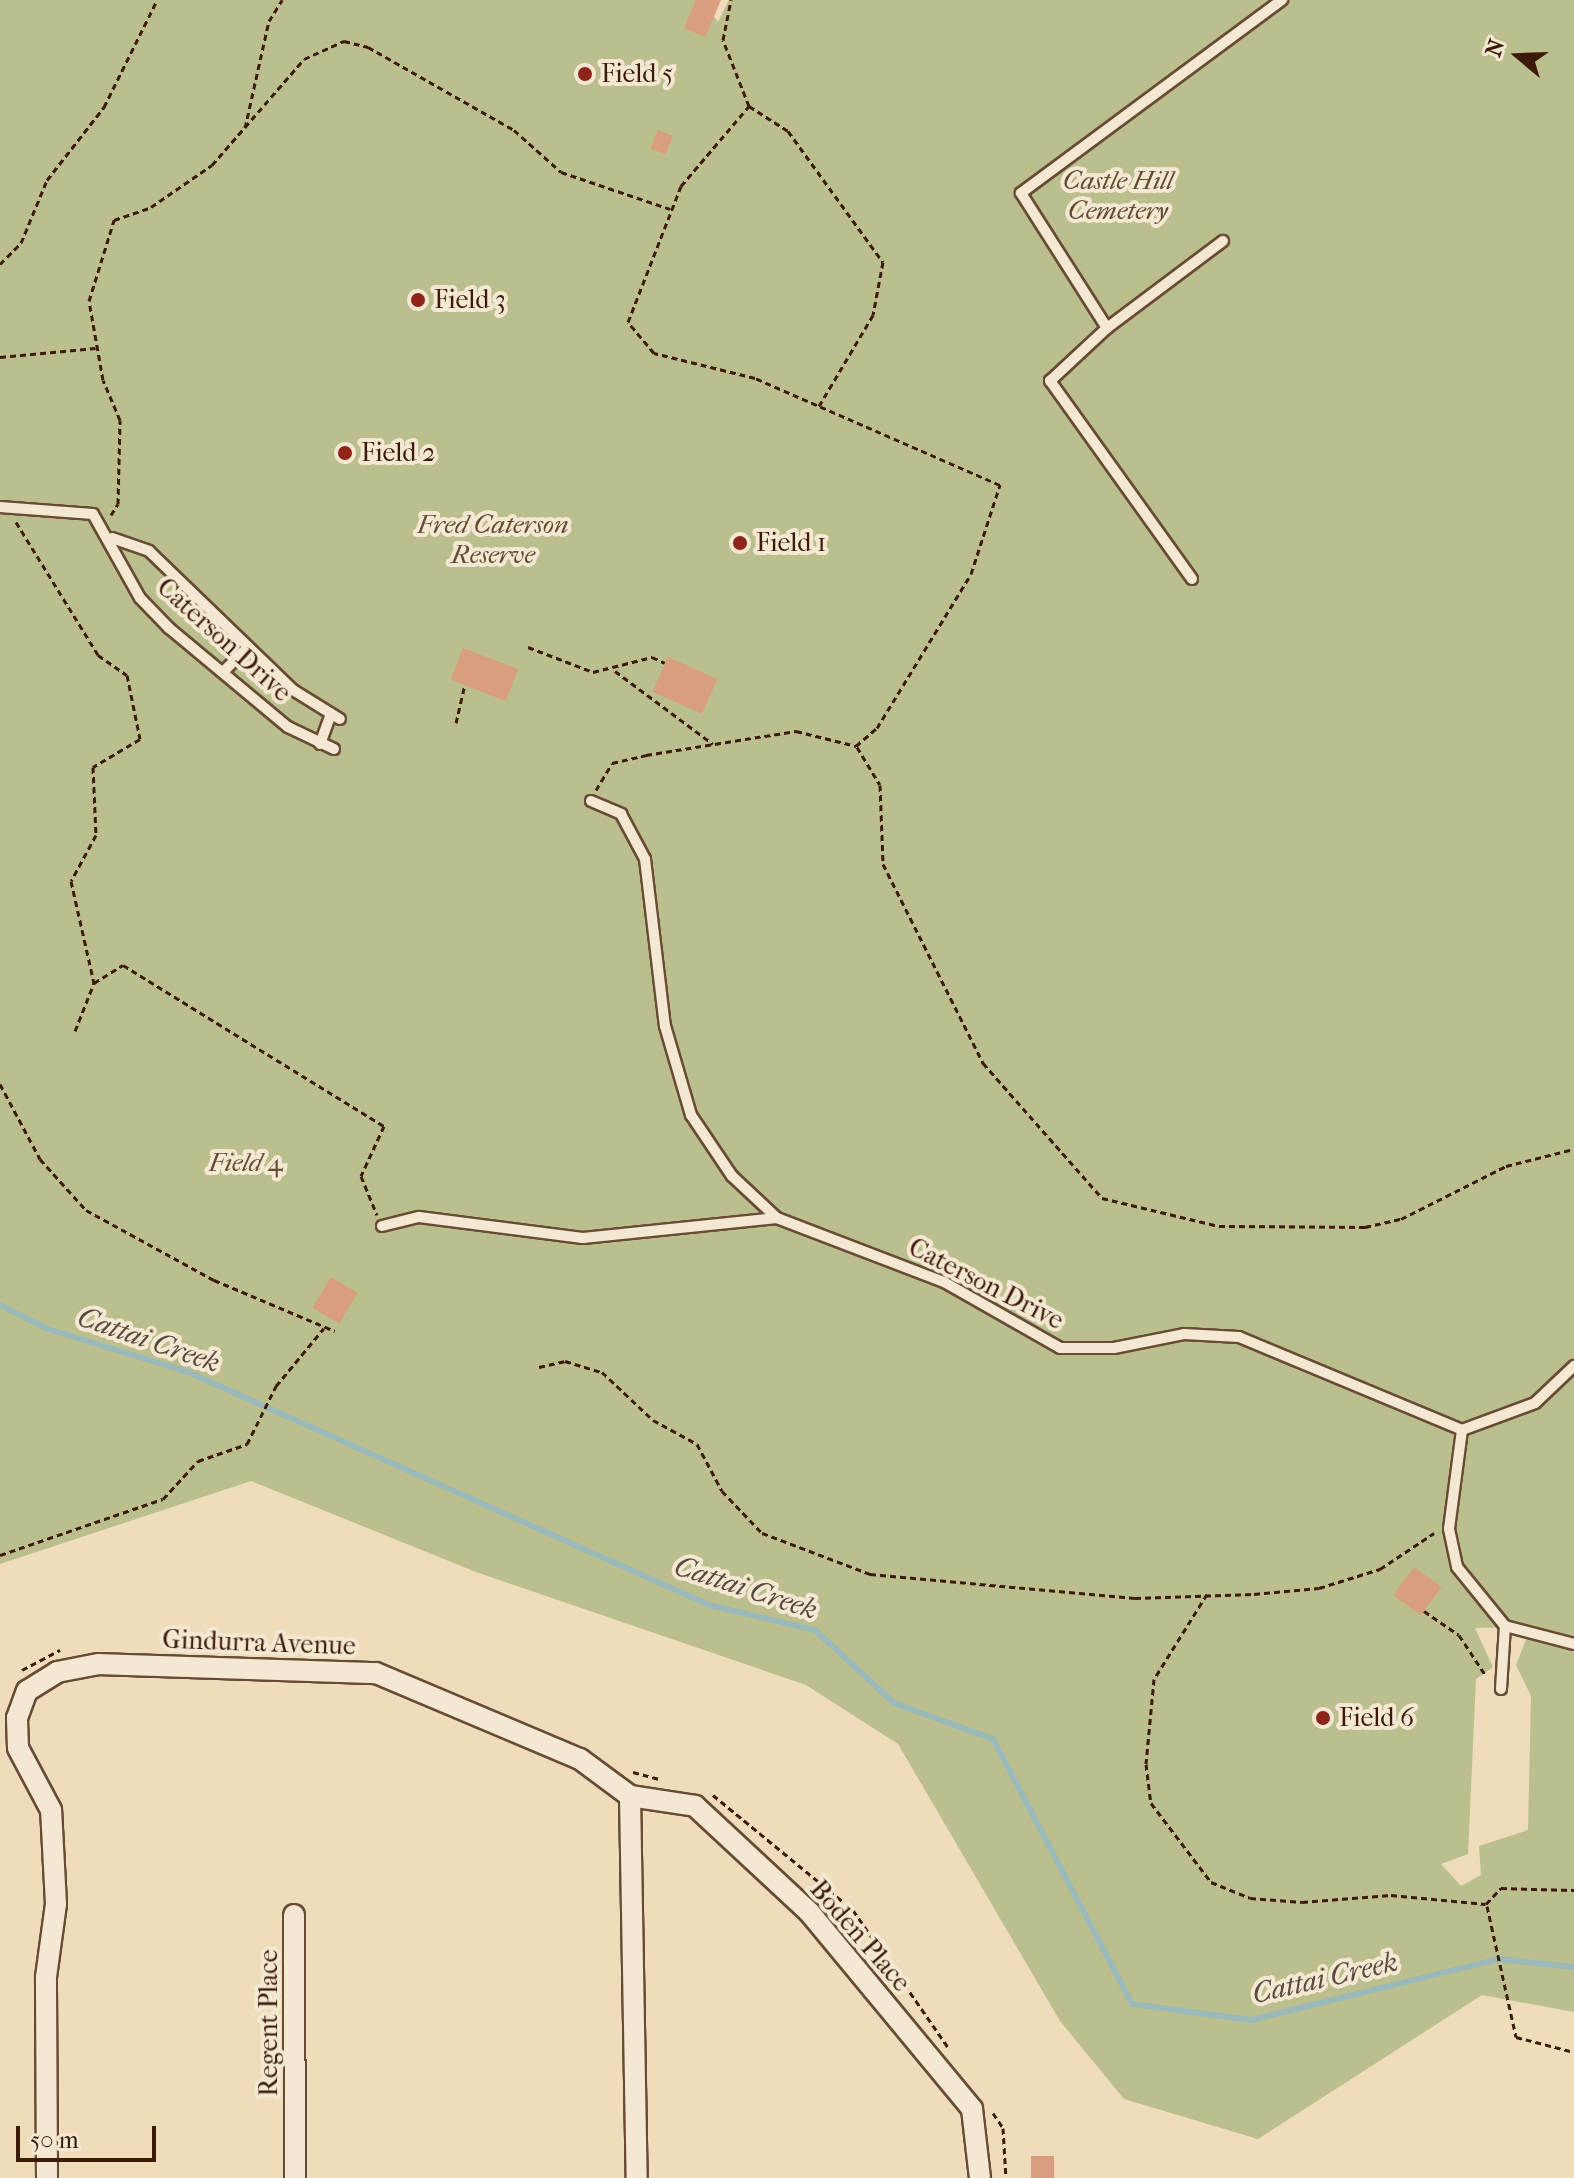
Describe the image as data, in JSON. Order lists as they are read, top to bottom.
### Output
{
  "streets": {
    "street": ["Gindurra Avenue", "Boden Place", "Regent Place"],
    "lane": ["Caterson Drive"]
  },
  "crossings": [
    ["Gindurra Avenue", "Boden Place"]
  ],
  "water": ["Cattai Creek"],
  "parks": ["Castle Hill Cemetery", "Fred Caterson Reserve", "Field 4"],
  "places": [
    "Field 5",
    "Field 3",
    "Field 2",
    "Field 1",
    "Field 6"
  ],
  "scale_bar": "50 m",
  "north": "left"
}
